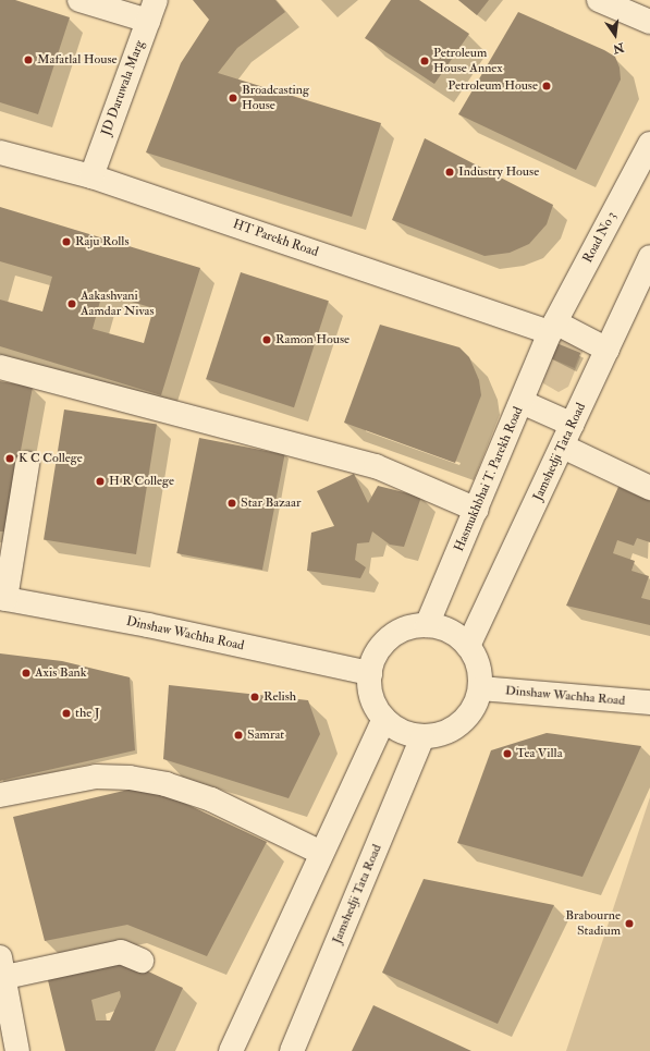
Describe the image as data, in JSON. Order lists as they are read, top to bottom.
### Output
{
  "streets": {
    "street": [
      "JD Daruwala Marg",
      "Road No 3",
      "HT Parekh Road",
      "Jamshedji Tata Road",
      "Hasmukhbhai T. Parekh Road",
      "Dinshaw Wachha Road"
    ]
  },
  "crossings": [
    ["JD Daruwala Marg", "HT Parekh Road"],
    ["Road No 3", "HT Parekh Road"],
    ["Road No 3", "Hasmukhbhai T. Parekh Road"],
    ["HT Parekh Road", "Jamshedji Tata Road"],
    ["HT Parekh Road", "Hasmukhbhai T. Parekh Road"],
    ["Jamshedji Tata Road", "Hasmukhbhai T. Parekh Road"],
    ["Jamshedji Tata Road", "Dinshaw Wachha Road"],
    ["Hasmukhbhai T. Parekh Road", "Dinshaw Wachha Road"]
  ],
  "places": [
    "Mafatlal House",
    "Petroleum House Annex",
    "Petroleum House",
    "Broadcasting House",
    "Industry House",
    "Raju Rolls",
    "Aakashvani Aamdar Nivas",
    "Ramon House",
    "K C College",
    "H R College",
    "Star Bazaar",
    "Axis Bank",
    "Relish",
    "the J",
    "Samrat",
    "Tea Villa",
    "Brabourne Stadium"
  ],
  "north": "bottom"
}
